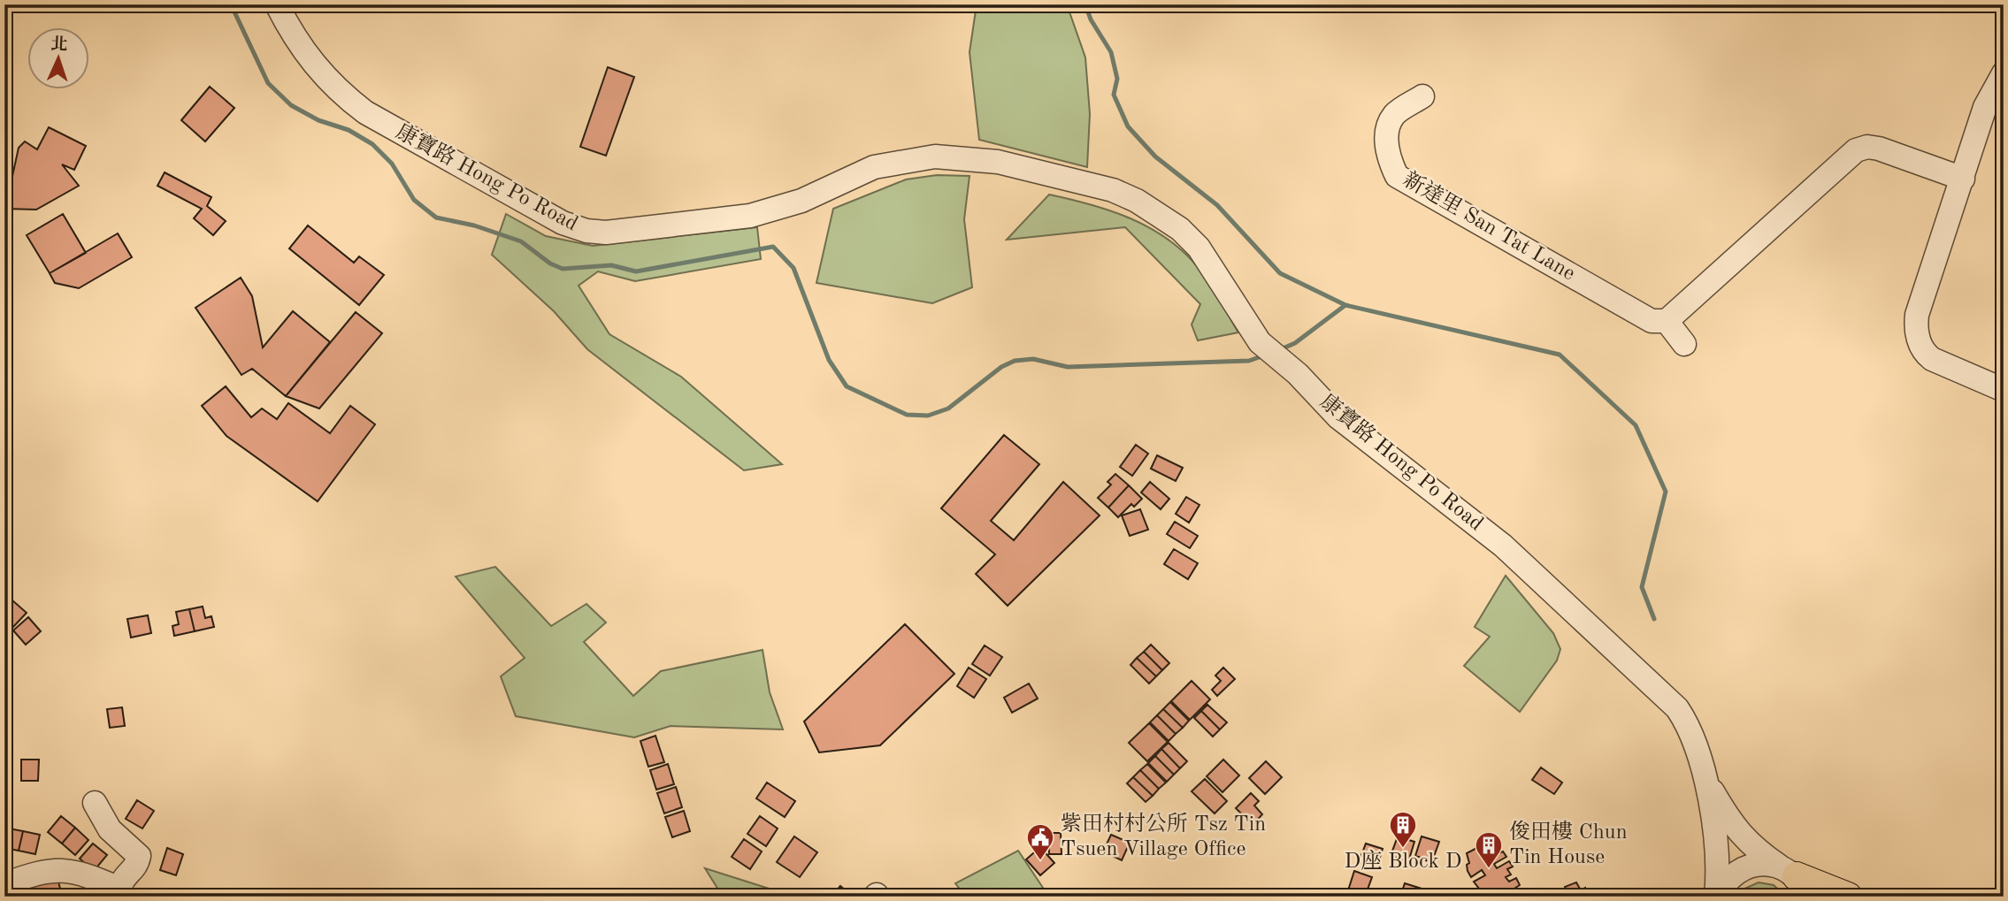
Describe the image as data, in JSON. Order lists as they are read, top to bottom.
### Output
{
  "streets": {
    "street": ["康寶路 Hong Po Road", "新達里 San Tat Lane"]
  },
  "places": {
    "building": ["D座 Block D", "俊田樓 Chun Tin House"],
    "public building": ["紫田村村公所 Tsz Tin Tsuen Village Office"]
  },
  "north": "top"
}
